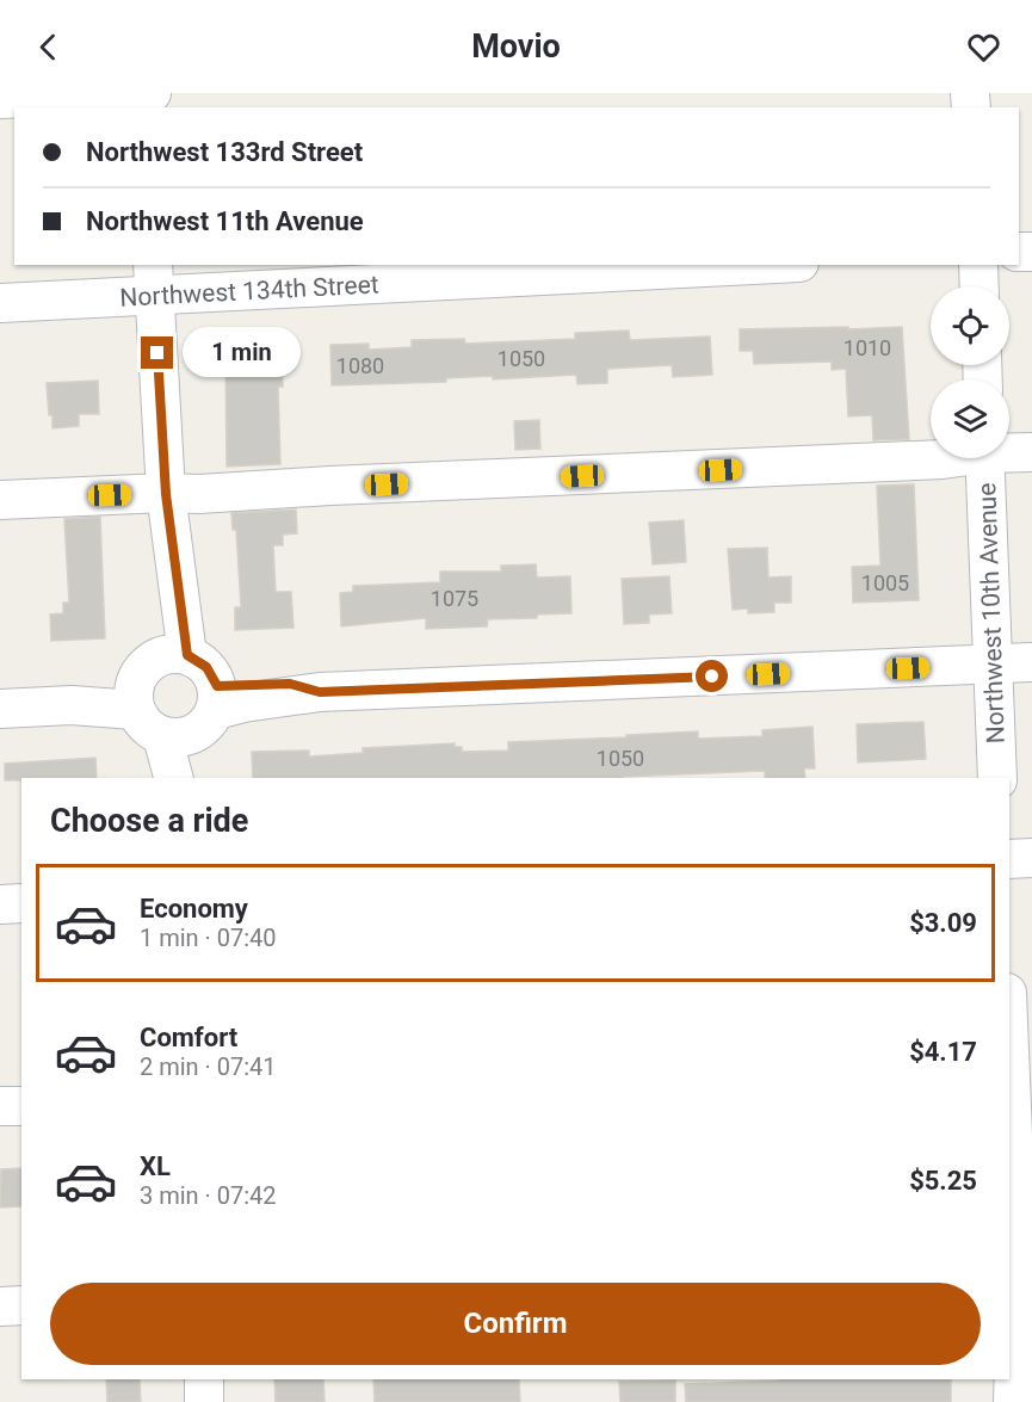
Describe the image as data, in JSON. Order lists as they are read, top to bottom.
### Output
{
  "streets": {
    "street": ["Northwest 134th Street", "Northwest 10th Avenue"]
  },
  "house_numbers": [
    "1010",
    "1050",
    "1080",
    "1005",
    "1075",
    "1050"
  ],
  "page": {
    "header": "Movio",
    "banner": ["Northwest 133rd Street", "Northwest 11th Avenue"],
    "bubble": "1 min",
    "heading": "Choose a ride",
    "list": [
      {
        "name": "Economy",
        "note": "1 min · 07:40",
        "value": "$3.09"
      },
      {
        "name": "Comfort",
        "note": "2 min · 07:41",
        "value": "$4.17"
      },
      {
        "name": "XL",
        "note": "3 min · 07:42",
        "value": "$5.25"
      }
    ],
    "buttons": "Confirm"
  }
}
